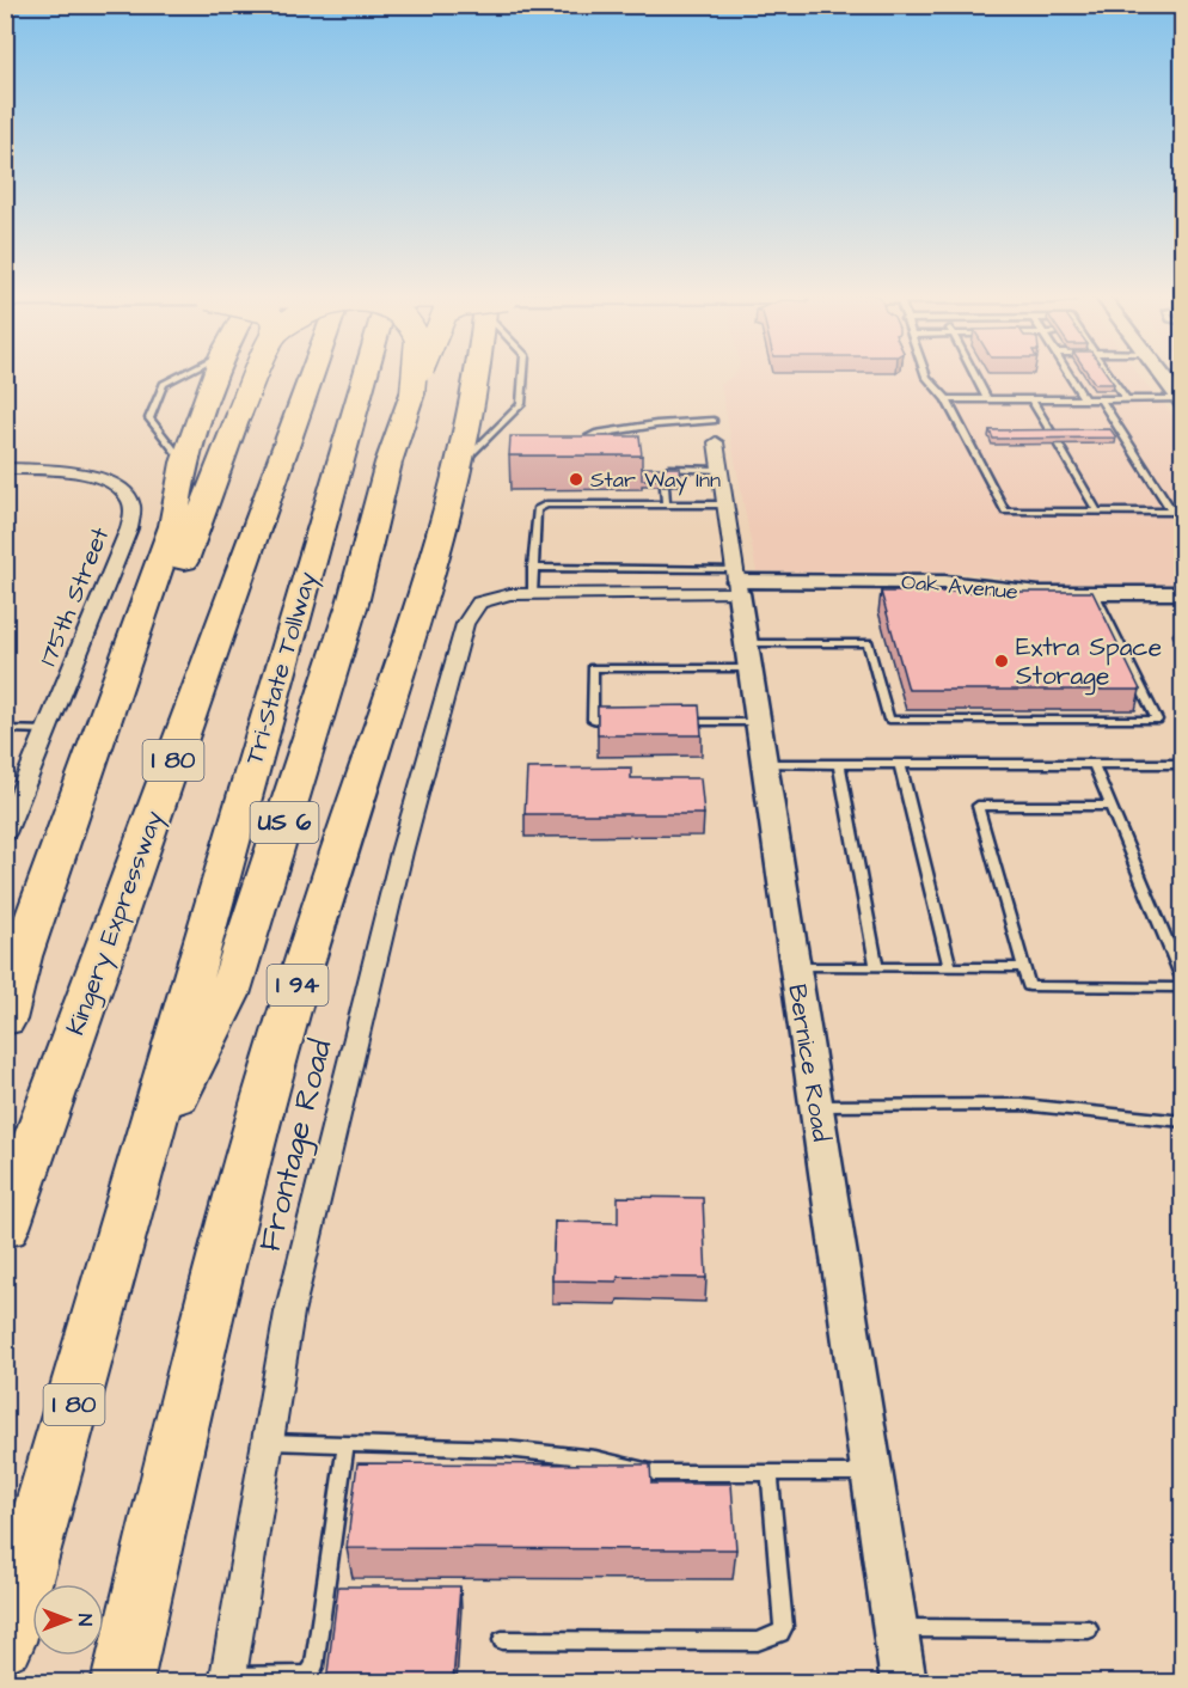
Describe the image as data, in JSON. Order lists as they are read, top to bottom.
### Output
{
  "streets": {
    "highway": [
      "Tri-State Tollway",
      "I 80",
      "US 6",
      "Kingery Expressway",
      "I 94"
    ],
    "street": [
      "Oak Avenue",
      "175th Street",
      "Bernice Road",
      "Frontage Road"
    ]
  },
  "crossings": [
    ["Oak Avenue", "Bernice Road"],
    ["Oak Avenue", "Frontage Road"],
    ["Tri-State Tollway", "I 80"],
    ["Tri-State Tollway", "US 6"],
    ["I 80", "US 6"]
  ],
  "places": ["Star Way Inn", "Extra Space Storage"],
  "north": "right"
}
